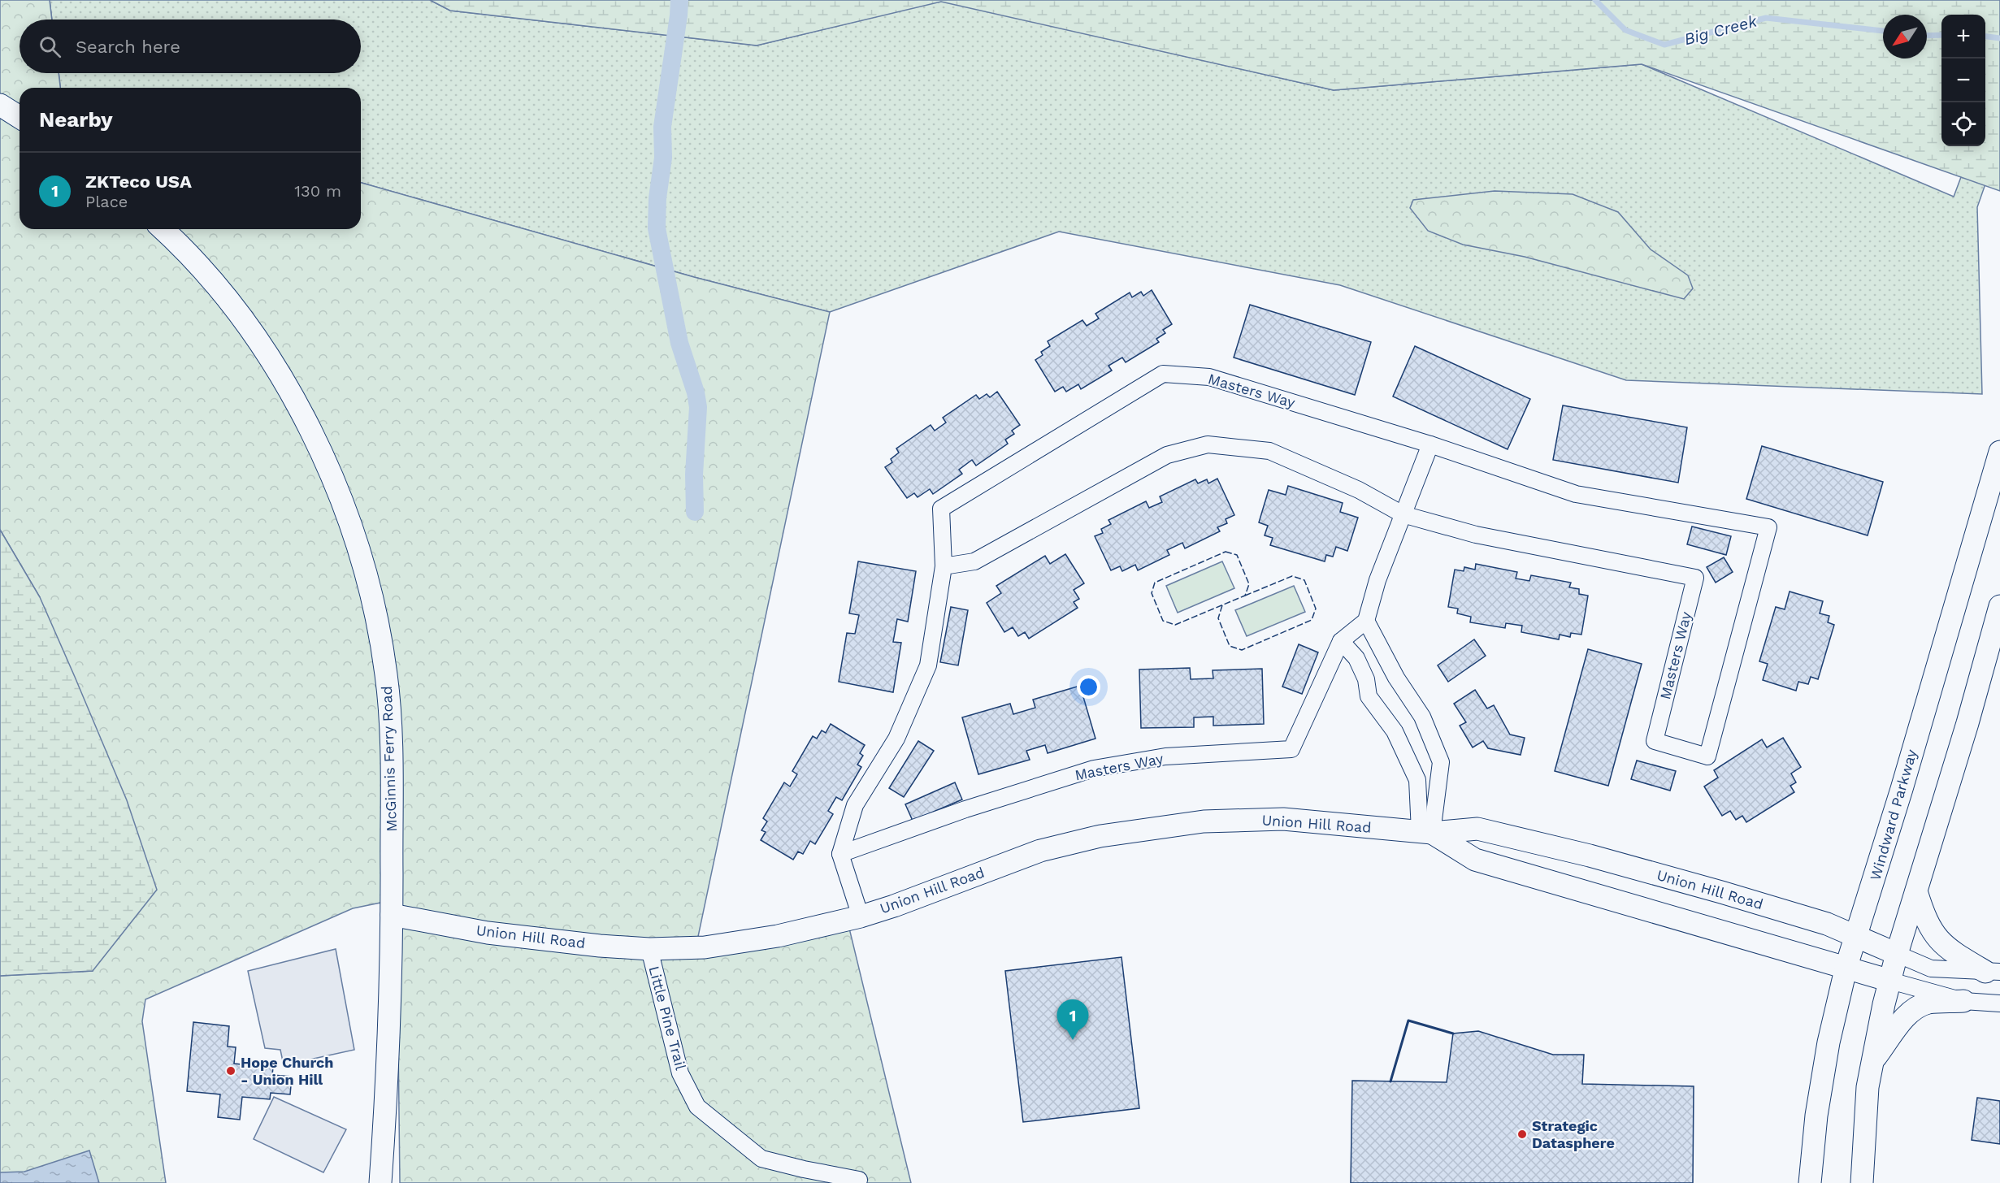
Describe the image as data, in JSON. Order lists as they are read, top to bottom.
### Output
{
  "streets": {
    "main road": ["McGinnis Ferry Road", "Windward Parkway", "Union Hill Road"],
    "street": ["Masters Way", "Little Pine Trail"]
  },
  "crossings": [
    ["McGinnis Ferry Road", "Union Hill Road"],
    ["Windward Parkway", "Union Hill Road"],
    ["Union Hill Road", "Little Pine Trail"]
  ],
  "water": ["Big Creek"],
  "places": ["Hope Church - Union Hill", "Strategic Datasphere"],
  "north": "bottom left",
  "page": {
    "map_buttons": ["+", "−"],
    "search": "Search here",
    "heading": "Nearby",
    "list": [
      {
        "mark": "1",
        "name": "ZKTeco USA",
        "note": "Place",
        "value": "130 m"
      }
    ],
    "pins": "1"
  }
}
